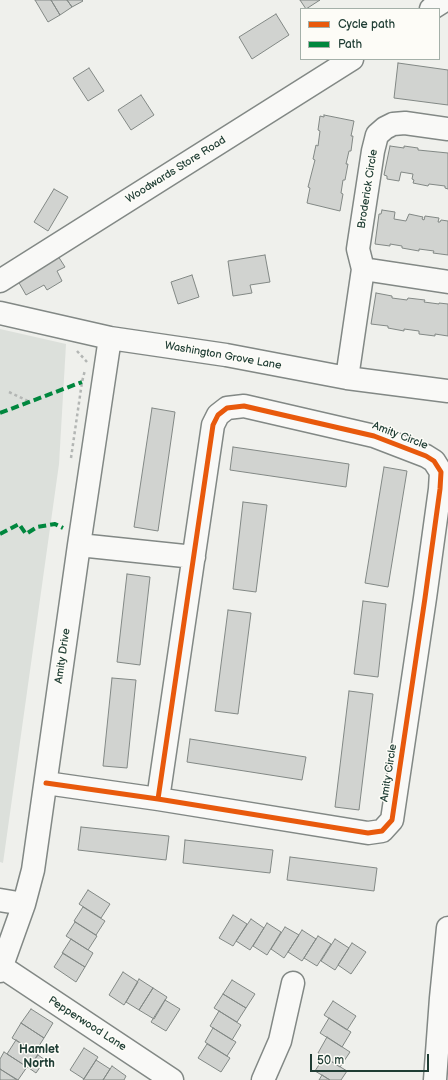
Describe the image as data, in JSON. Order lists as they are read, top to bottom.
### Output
{
  "streets": {
    "street": [
      "Woodwards Store Road",
      "Broderick Circle",
      "Washington Grove Lane",
      "Amity Circle",
      "Amity Drive",
      "Pepperwood Lane"
    ]
  },
  "crossings": [
    ["Broderick Circle", "Washington Grove Lane"],
    ["Washington Grove Lane", "Amity Drive"],
    ["Amity Circle", "Amity Drive"],
    ["Amity Drive", "Pepperwood Lane"]
  ],
  "districts": ["Hamlet North"],
  "legend": ["Cycle path", "Path"],
  "scale_bar": "50 m"
}
